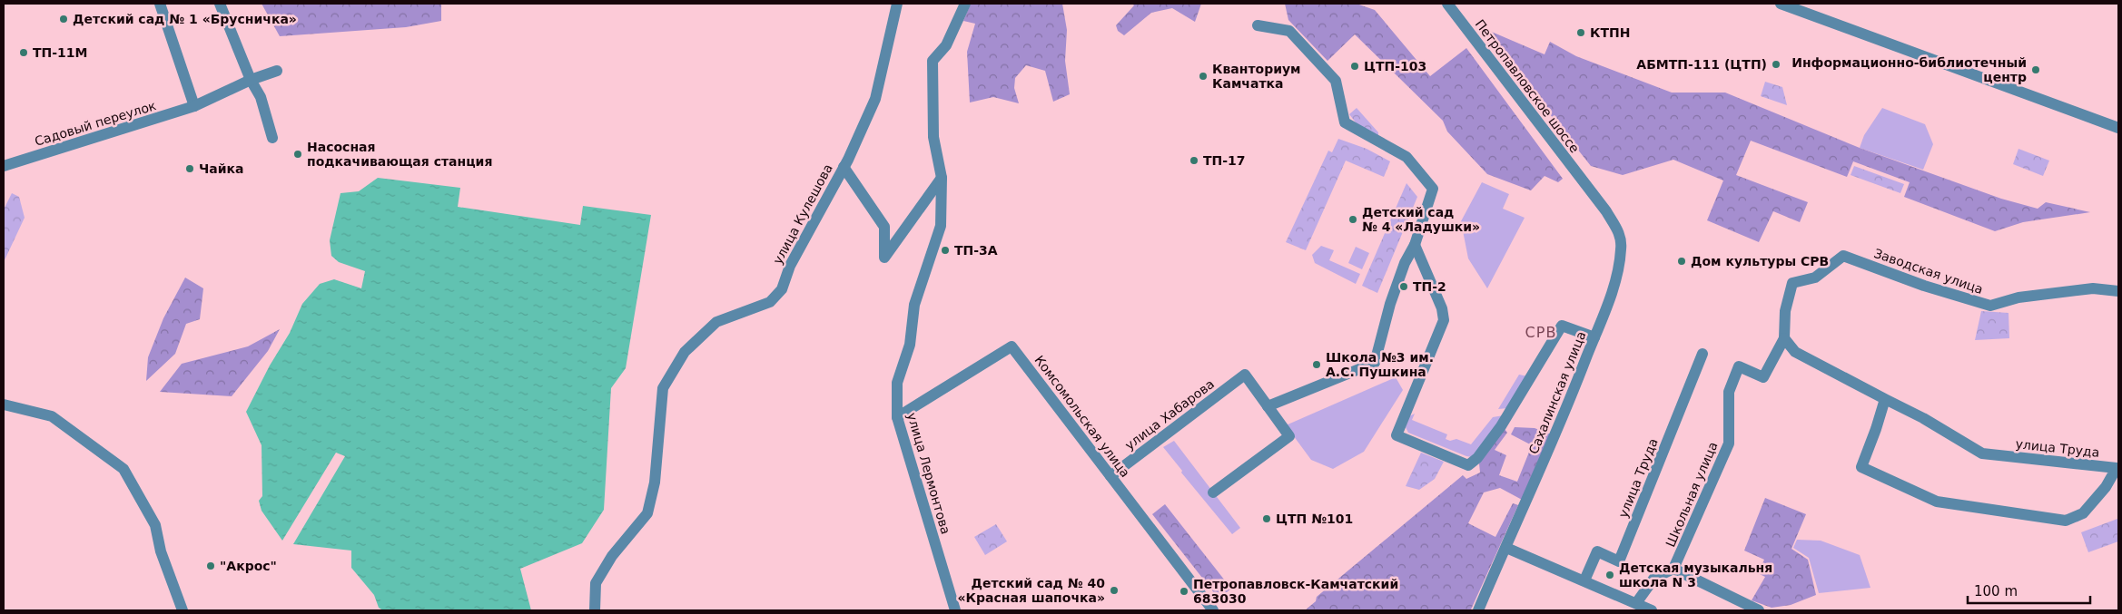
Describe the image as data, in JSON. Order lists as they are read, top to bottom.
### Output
{
  "streets": {
    "street": [
      "Петропавловское шоссе",
      "Садовый переулок",
      "улица Кулешова",
      "Заводская улица",
      "Сахалинская улица",
      "улица Хабарова",
      "Комсомольская улица",
      "улица Труда",
      "улица Лермонтова",
      "Школьная улица"
    ]
  },
  "crossings": [
    ["Петропавловское шоссе", "Сахалинская улица"],
    ["Заводская улица", "Школьная улица"],
    ["улица Хабарова", "Комсомольская улица"],
    ["Комсомольская улица", "улица Лермонтова"]
  ],
  "districts": ["СРВ"],
  "places": [
    "Детский сад № 1 «Брусничка»",
    "КТПН",
    "ТП-11М",
    "АБМТП-111 (ЦТП)",
    "ЦТП-103",
    "Информационно-библиотечный центр",
    "Кванториум Камчатка",
    "Насосная подкачивающая станция",
    "ТП-17",
    "Чайка",
    "Детский сад № 4 «Ладушки»",
    "ТП-3А",
    "Дом культуры СРВ",
    "ТП-2",
    "Школа №3 им. А.С. Пушкина",
    "ЦТП №101",
    "\"Акрос\"",
    "Детская музыкальня школа N 3",
    "Детский сад № 40 «Красная шапочка»",
    "Петропавловск-Камчатский 683030"
  ],
  "scale_bar": "100 m"
}
